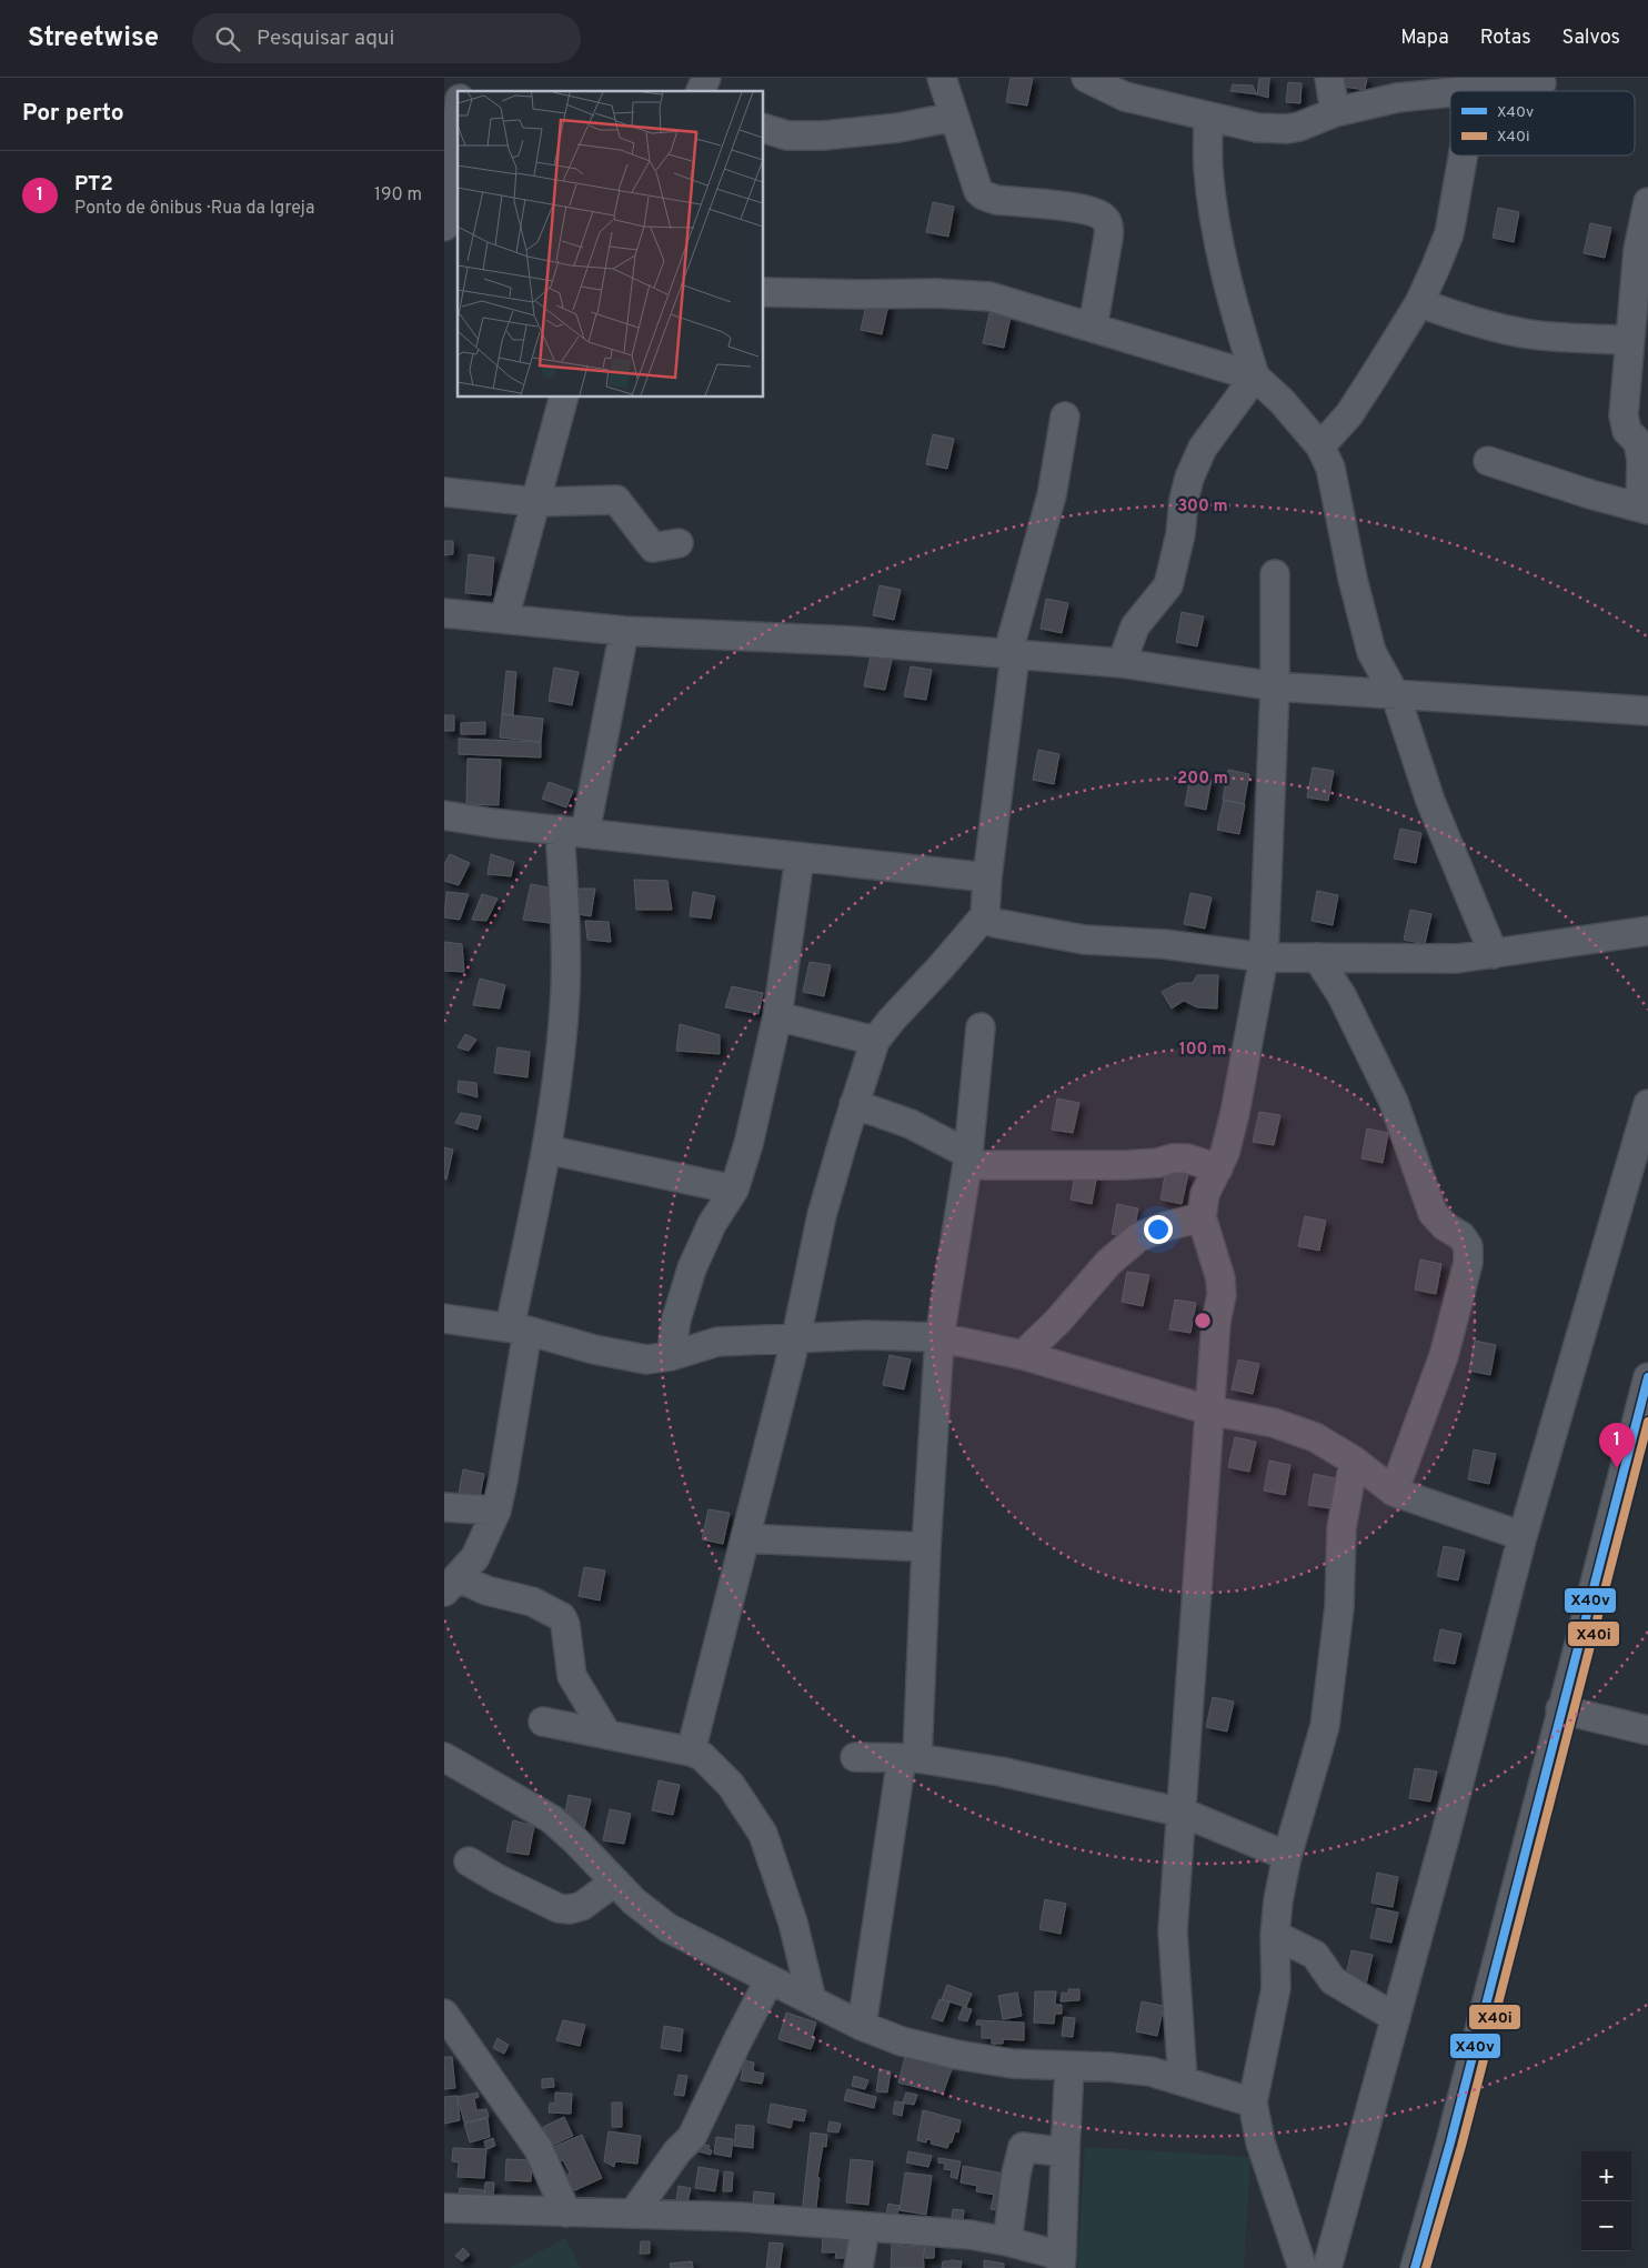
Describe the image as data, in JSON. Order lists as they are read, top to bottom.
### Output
{
  "lines": ["transit line X40v", "transit line X40i"],
  "legend": ["X40v", "X40i"],
  "page": {
    "header": "Streetwise",
    "search": "Pesquisar aqui",
    "nav": ["Mapa", "Rotas", "Salvos"],
    "heading": "Por perto",
    "list": [
      {
        "mark": "1",
        "name": "PT2",
        "note": "Ponto de ônibus · Rua da Igreja",
        "value": "190 m"
      }
    ],
    "pins": "1",
    "map_buttons": ["+", "−"]
  },
  "rings": ["300 m", "200 m", "100 m"]
}
